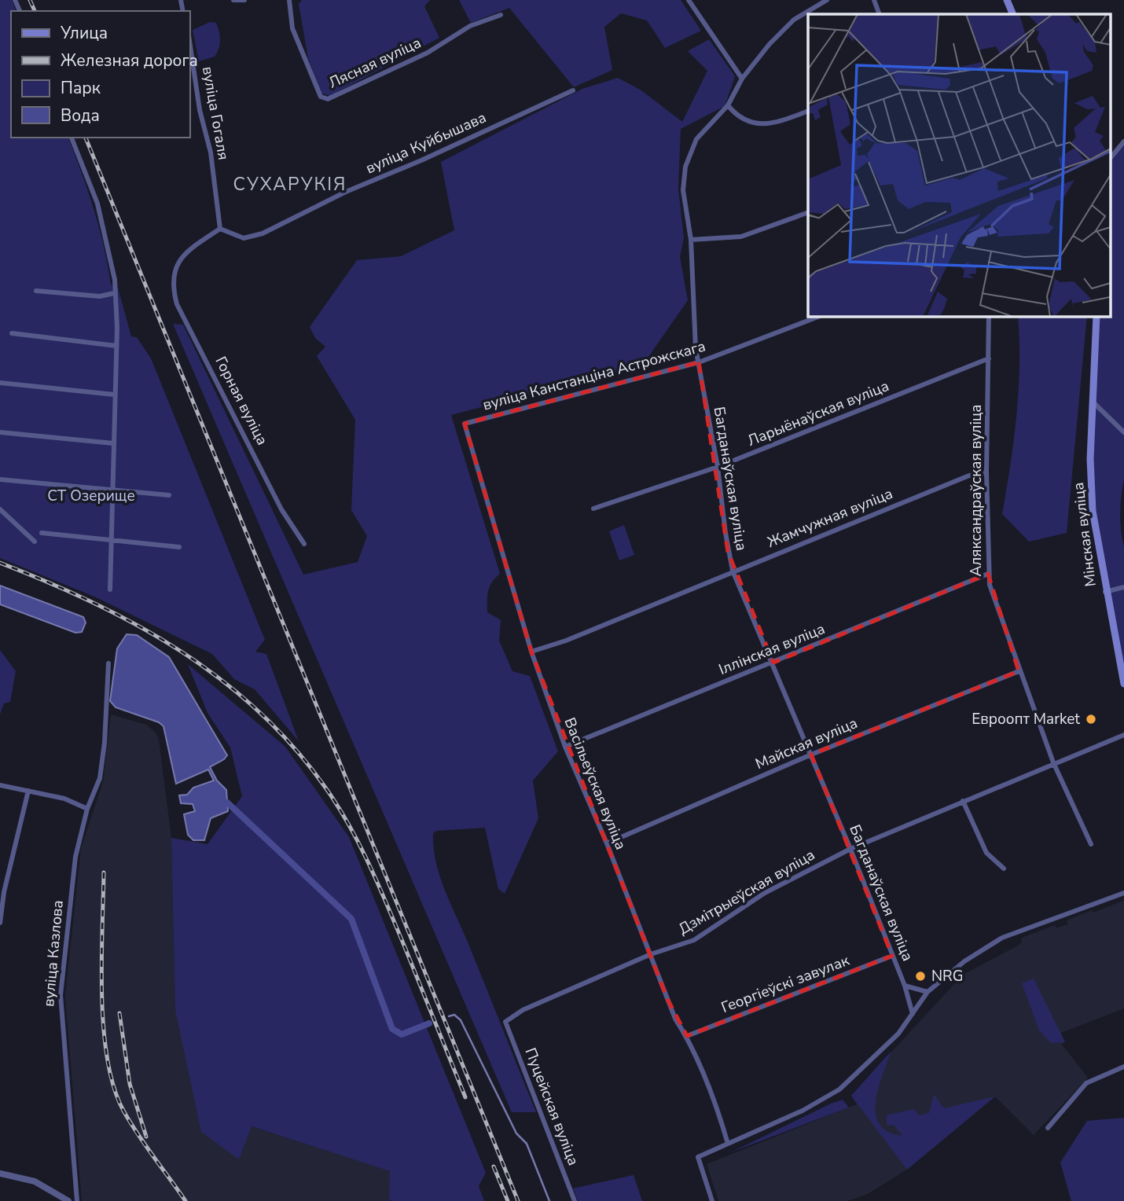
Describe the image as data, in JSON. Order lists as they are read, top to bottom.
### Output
{
  "streets": {
    "main road": ["Мінская вуліца"],
    "street": [
      "Лясная вуліца",
      "вуліца Гогаля",
      "вуліца Куйбышава",
      "вуліца Канстанціна Астрожскага",
      "Горная вуліца",
      "Ларыёнаўская вуліца",
      "Багданаўская вуліца",
      "Аляксандраўская вуліца",
      "Жамчужная вуліца",
      "Іллінская вуліца",
      "Майская вуліца",
      "Васільеўская вуліца",
      "Дзмітрыеўская вуліца",
      "вуліца Казлова",
      "Георгіеўскі завулак",
      "Пуцейская вуліца"
    ]
  },
  "crossings": [
    ["вуліца Гогаля", "вуліца Куйбышава"],
    ["вуліца Гогаля", "Горная вуліца"],
    ["вуліца Куйбышава", "Горная вуліца"],
    ["вуліца Канстанціна Астрожскага", "Багданаўская вуліца"],
    ["вуліца Канстанціна Астрожскага", "Васільеўская вуліца"],
    ["Ларыёнаўская вуліца", "Багданаўская вуліца"],
    ["Ларыёнаўская вуліца", "Аляксандраўская вуліца"],
    ["Багданаўская вуліца", "Жамчужная вуліца"],
    ["Багданаўская вуліца", "Іллінская вуліца"],
    ["Багданаўская вуліца", "Майская вуліца"],
    ["Багданаўская вуліца", "Дзмітрыеўская вуліца"],
    ["Багданаўская вуліца", "Георгіеўскі завулак"],
    ["Аляксандраўская вуліца", "Жамчужная вуліца"],
    ["Аляксандраўская вуліца", "Іллінская вуліца"],
    ["Аляксандраўская вуліца", "Майская вуліца"],
    ["Аляксандраўская вуліца", "Дзмітрыеўская вуліца"],
    ["Жамчужная вуліца", "Васільеўская вуліца"],
    ["Іллінская вуліца", "Васільеўская вуліца"],
    ["Майская вуліца", "Васільеўская вуліца"],
    ["Васільеўская вуліца", "Дзмітрыеўская вуліца"],
    ["Васільеўская вуліца", "Георгіеўскі завулак"],
    ["Дзмітрыеўская вуліца", "Пуцейская вуліца"]
  ],
  "districts": ["СУХАРУКІЯ"],
  "parks": ["СТ Озерище"],
  "places": ["Евроопт Market", "NRG"],
  "legend": [
    "Улица",
    "Железная дорога",
    "Парк",
    "Вода"
  ]
}
